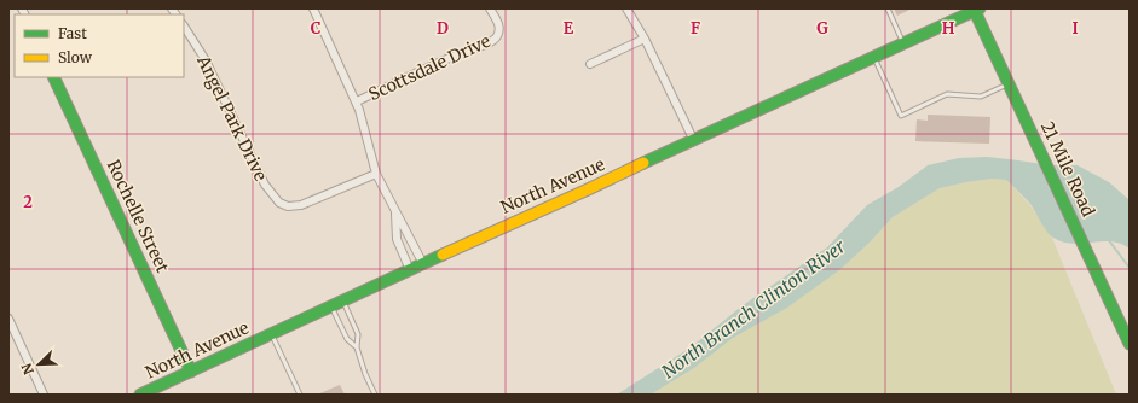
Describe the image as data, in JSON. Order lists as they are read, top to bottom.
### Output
{
  "streets": {
    "street": [
      "Scottsdale Drive",
      "Angel Park Drive",
      "21 Mile Road",
      "North Avenue",
      "Rochelle Street"
    ]
  },
  "crossings": [
    ["21 Mile Road", "North Avenue"],
    ["North Avenue", "Rochelle Street"]
  ],
  "water": ["North Branch Clinton River"],
  "legend": ["Fast", "Slow"],
  "north": "bottom left",
  "grid": {
    "columns": [
      "C",
      "D",
      "E",
      "F",
      "G",
      "H",
      "I"
    ],
    "rows": ["2"]
  }
}
